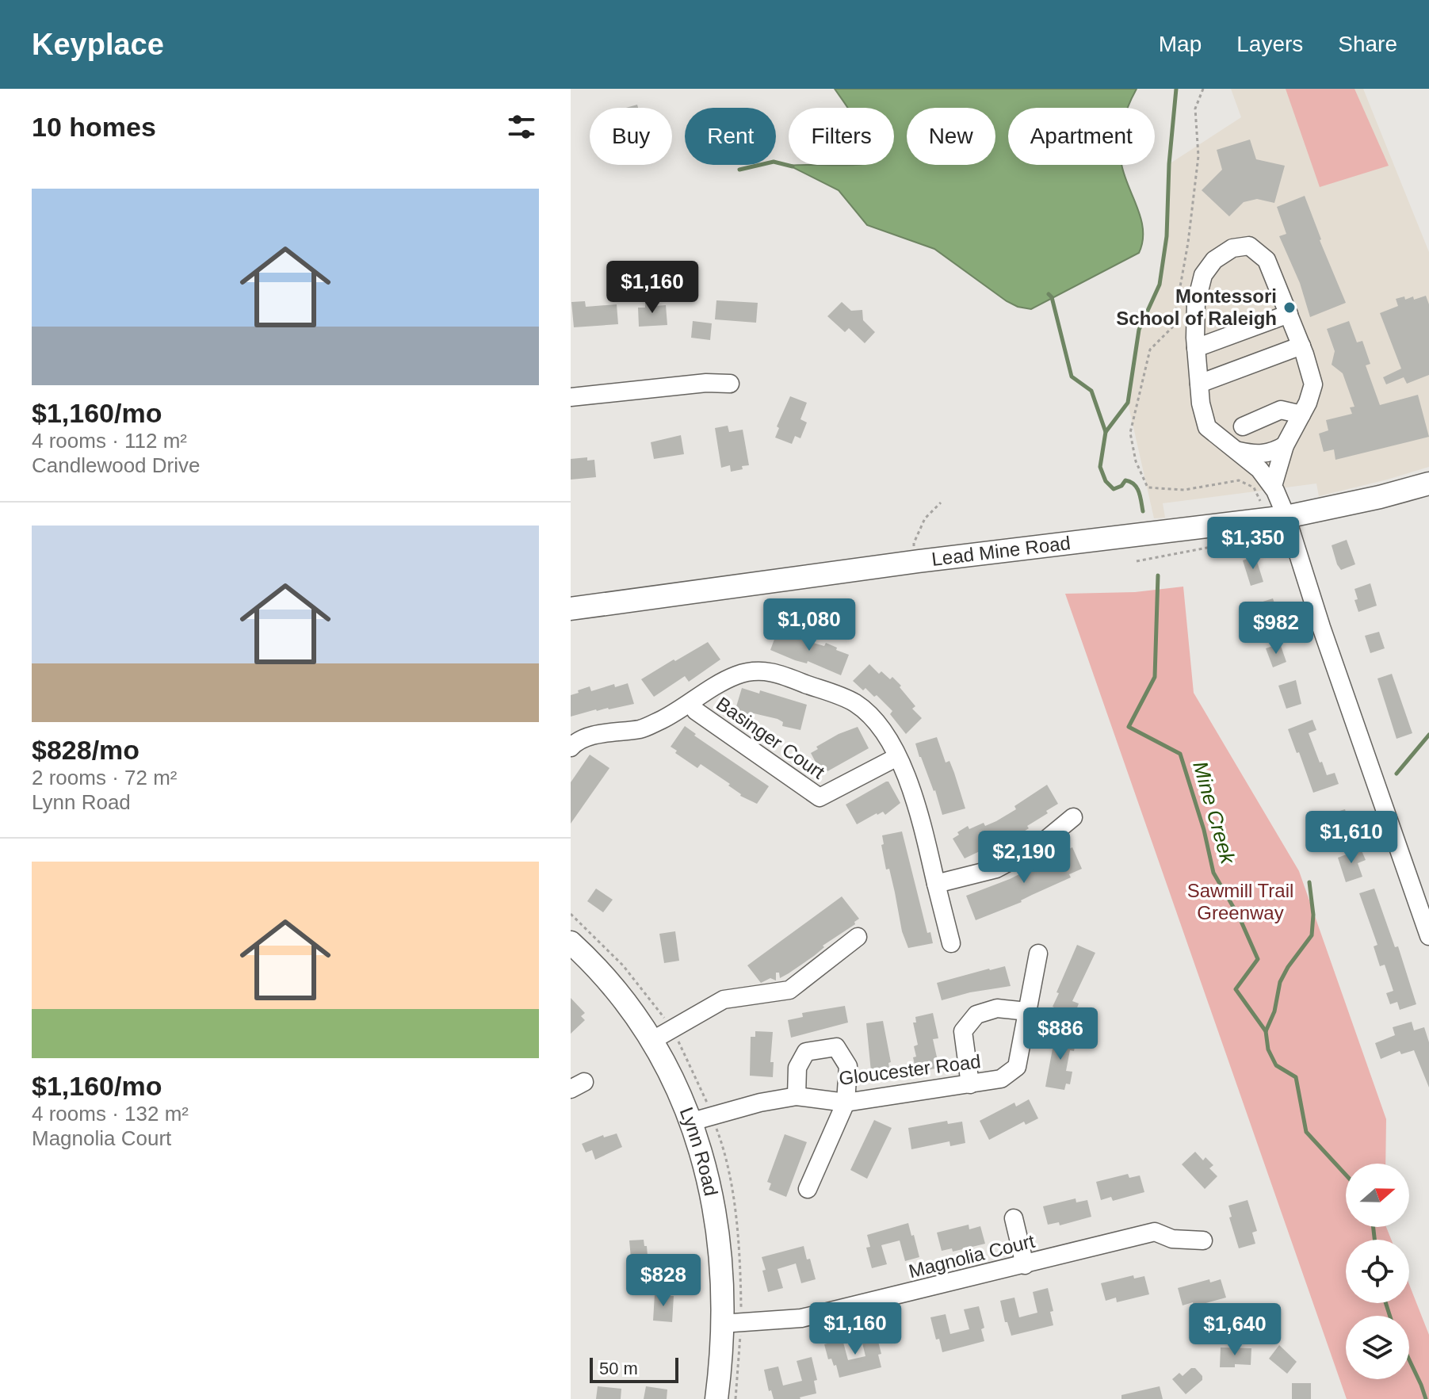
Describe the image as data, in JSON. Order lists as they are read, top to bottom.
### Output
{
  "streets": {
    "main road": ["Lead Mine Road", "Lynn Road"],
    "street": ["Basinger Court", "Gloucester Road", "Magnolia Court"]
  },
  "crossings": [
    ["Gloucester Road", "Lynn Road"],
    ["Lynn Road", "Magnolia Court"]
  ],
  "water": ["Mine Creek"],
  "parks": ["Sawmill Trail Greenway"],
  "places": ["Montessori School of Raleigh"],
  "scale_bar": "50 m",
  "north": "right",
  "page": {
    "header": "Keyplace",
    "nav": ["Map", "Layers", "Share"],
    "heading": "10 homes",
    "chip": [
      "Buy",
      "Rent",
      "Filters",
      "New",
      "Apartment"
    ],
    "list": [
      {
        "name": "$1,160/mo",
        "note": "4 rooms · 112 m² · Candlewood Drive"
      },
      {
        "name": "$828/mo",
        "note": "2 rooms · 72 m² · Lynn Road"
      },
      {
        "name": "$1,160/mo",
        "note": "4 rooms · 132 m² · Magnolia Court"
      }
    ],
    "price": [
      "$1,160",
      "$1,350",
      "$1,080",
      "$982",
      "$1,610",
      "$2,190",
      "$886",
      "$828",
      "$1,160",
      "$1,640"
    ],
    "scale": "50 m"
  }
}
